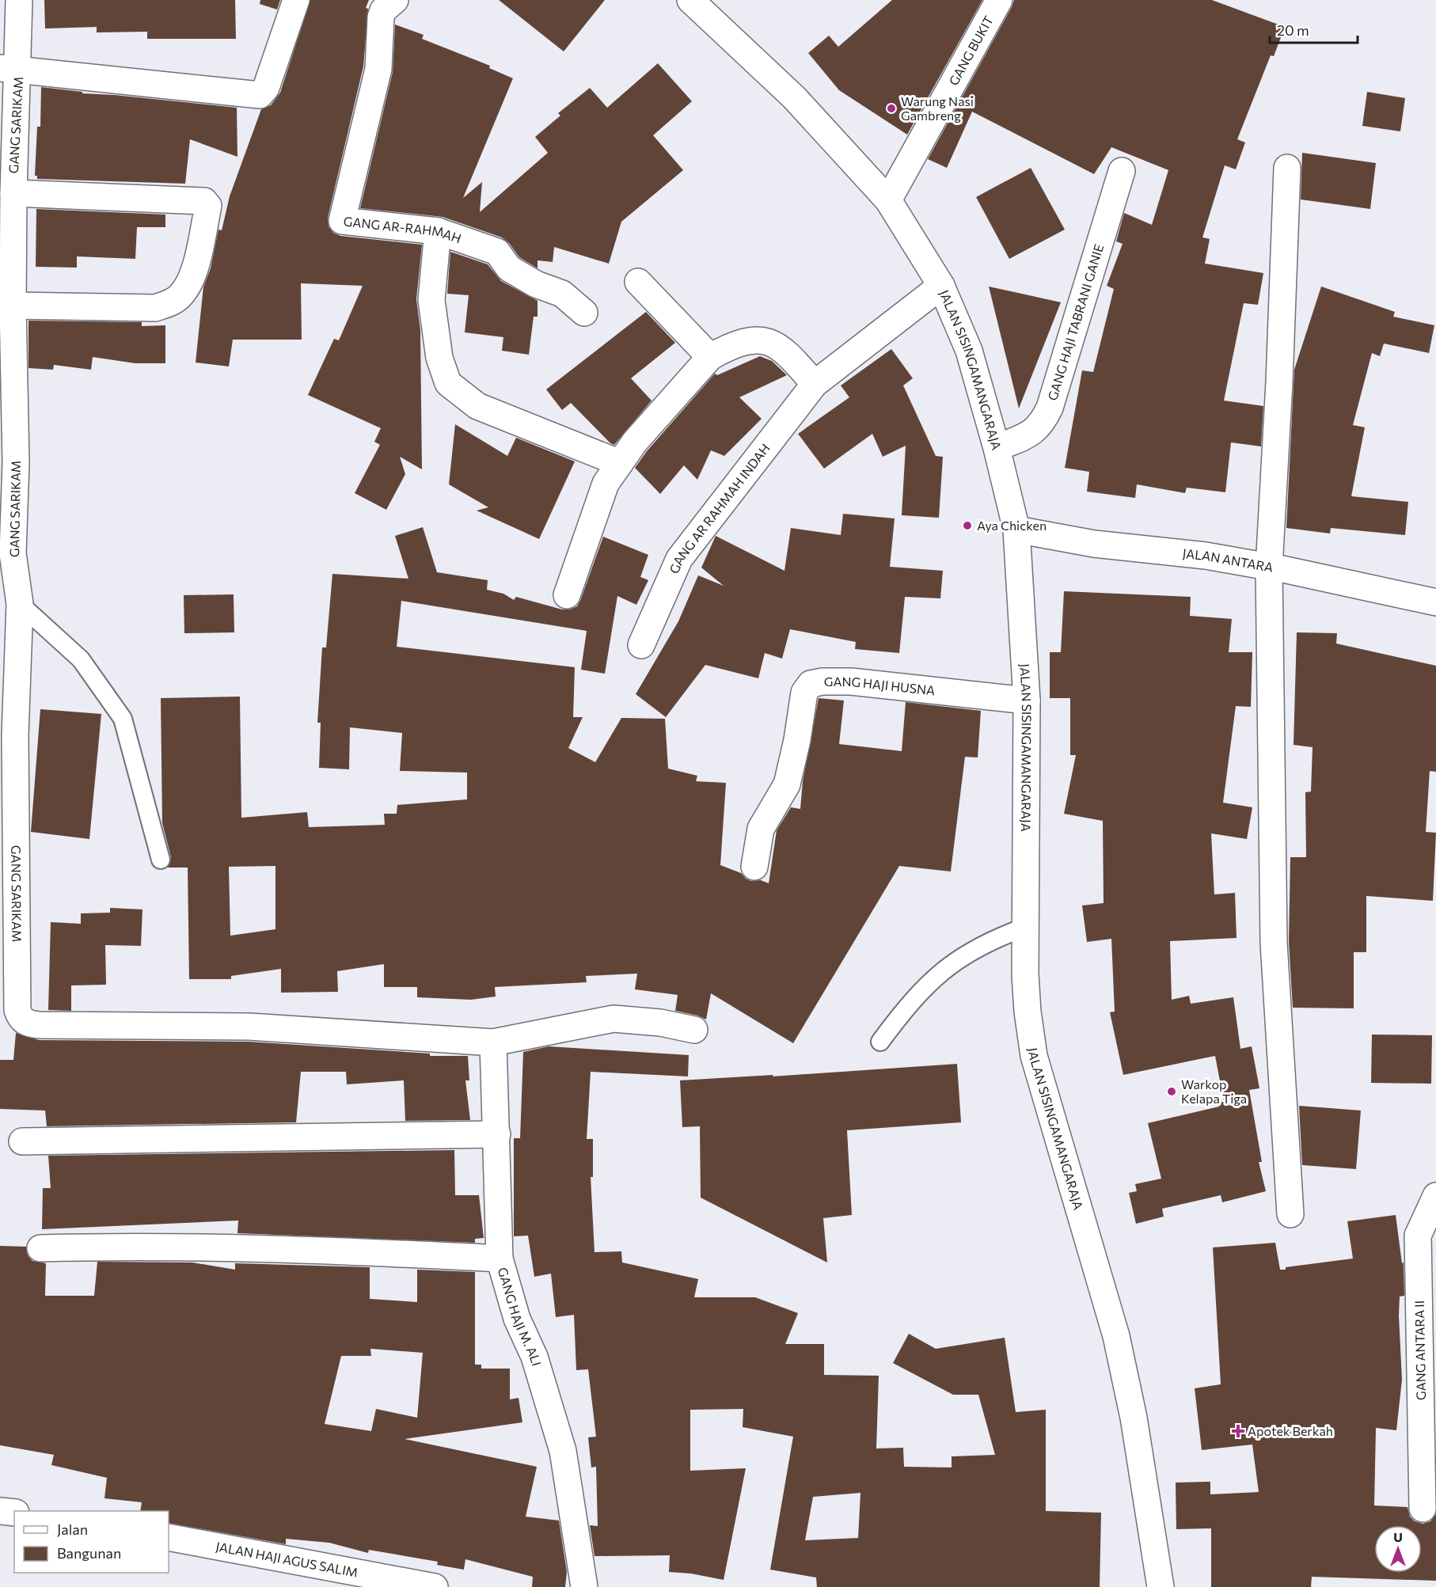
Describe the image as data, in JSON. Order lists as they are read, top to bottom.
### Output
{
  "streets": {
    "street": [
      "GANG BUKIT",
      "GANG SARIKAM",
      "GANG AR-RAHMAH",
      "GANG HAJI TABRANI GANIE",
      "JALAN SISINGAMANGARAJA",
      "GANG AR RAHMAH INDAH",
      "JALAN ANTARA",
      "GANG HAJI HUSNA",
      "GANG HAJI M. ALI",
      "GANG ANTARA II",
      "JALAN HAJI AGUS SALIM"
    ]
  },
  "crossings": [
    ["GANG BUKIT", "JALAN SISINGAMANGARAJA"],
    ["GANG SARIKAM", "GANG HAJI M. ALI"],
    ["GANG HAJI TABRANI GANIE", "JALAN SISINGAMANGARAJA"],
    ["JALAN SISINGAMANGARAJA", "GANG AR RAHMAH INDAH"],
    ["JALAN SISINGAMANGARAJA", "JALAN ANTARA"],
    ["JALAN SISINGAMANGARAJA", "GANG HAJI HUSNA"]
  ],
  "places": {
    "other": ["Warung Nasi Gambreng", "Aya Chicken", "Warkop Kelapa Tiga"],
    "health": ["Apotek Berkah"]
  },
  "legend": ["Jalan", "Bangunan"],
  "scale_bar": "20 m",
  "north": "top"
}
